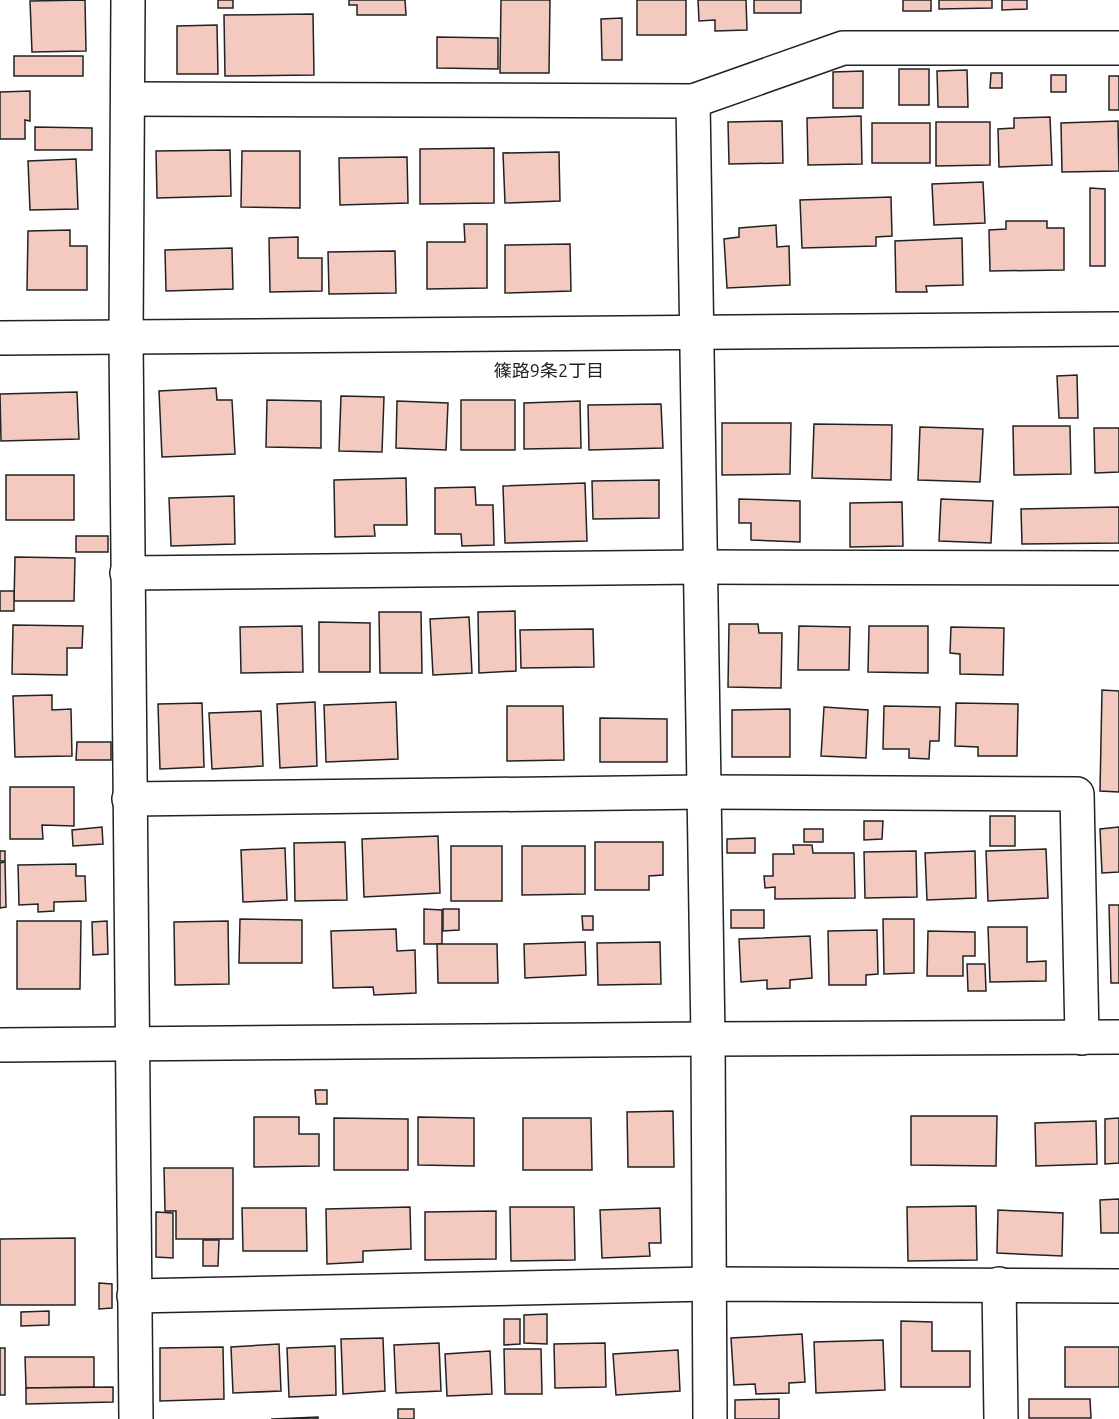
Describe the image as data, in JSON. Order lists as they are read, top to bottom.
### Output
{
  "districts": ["篠路9条2丁目"]
}
